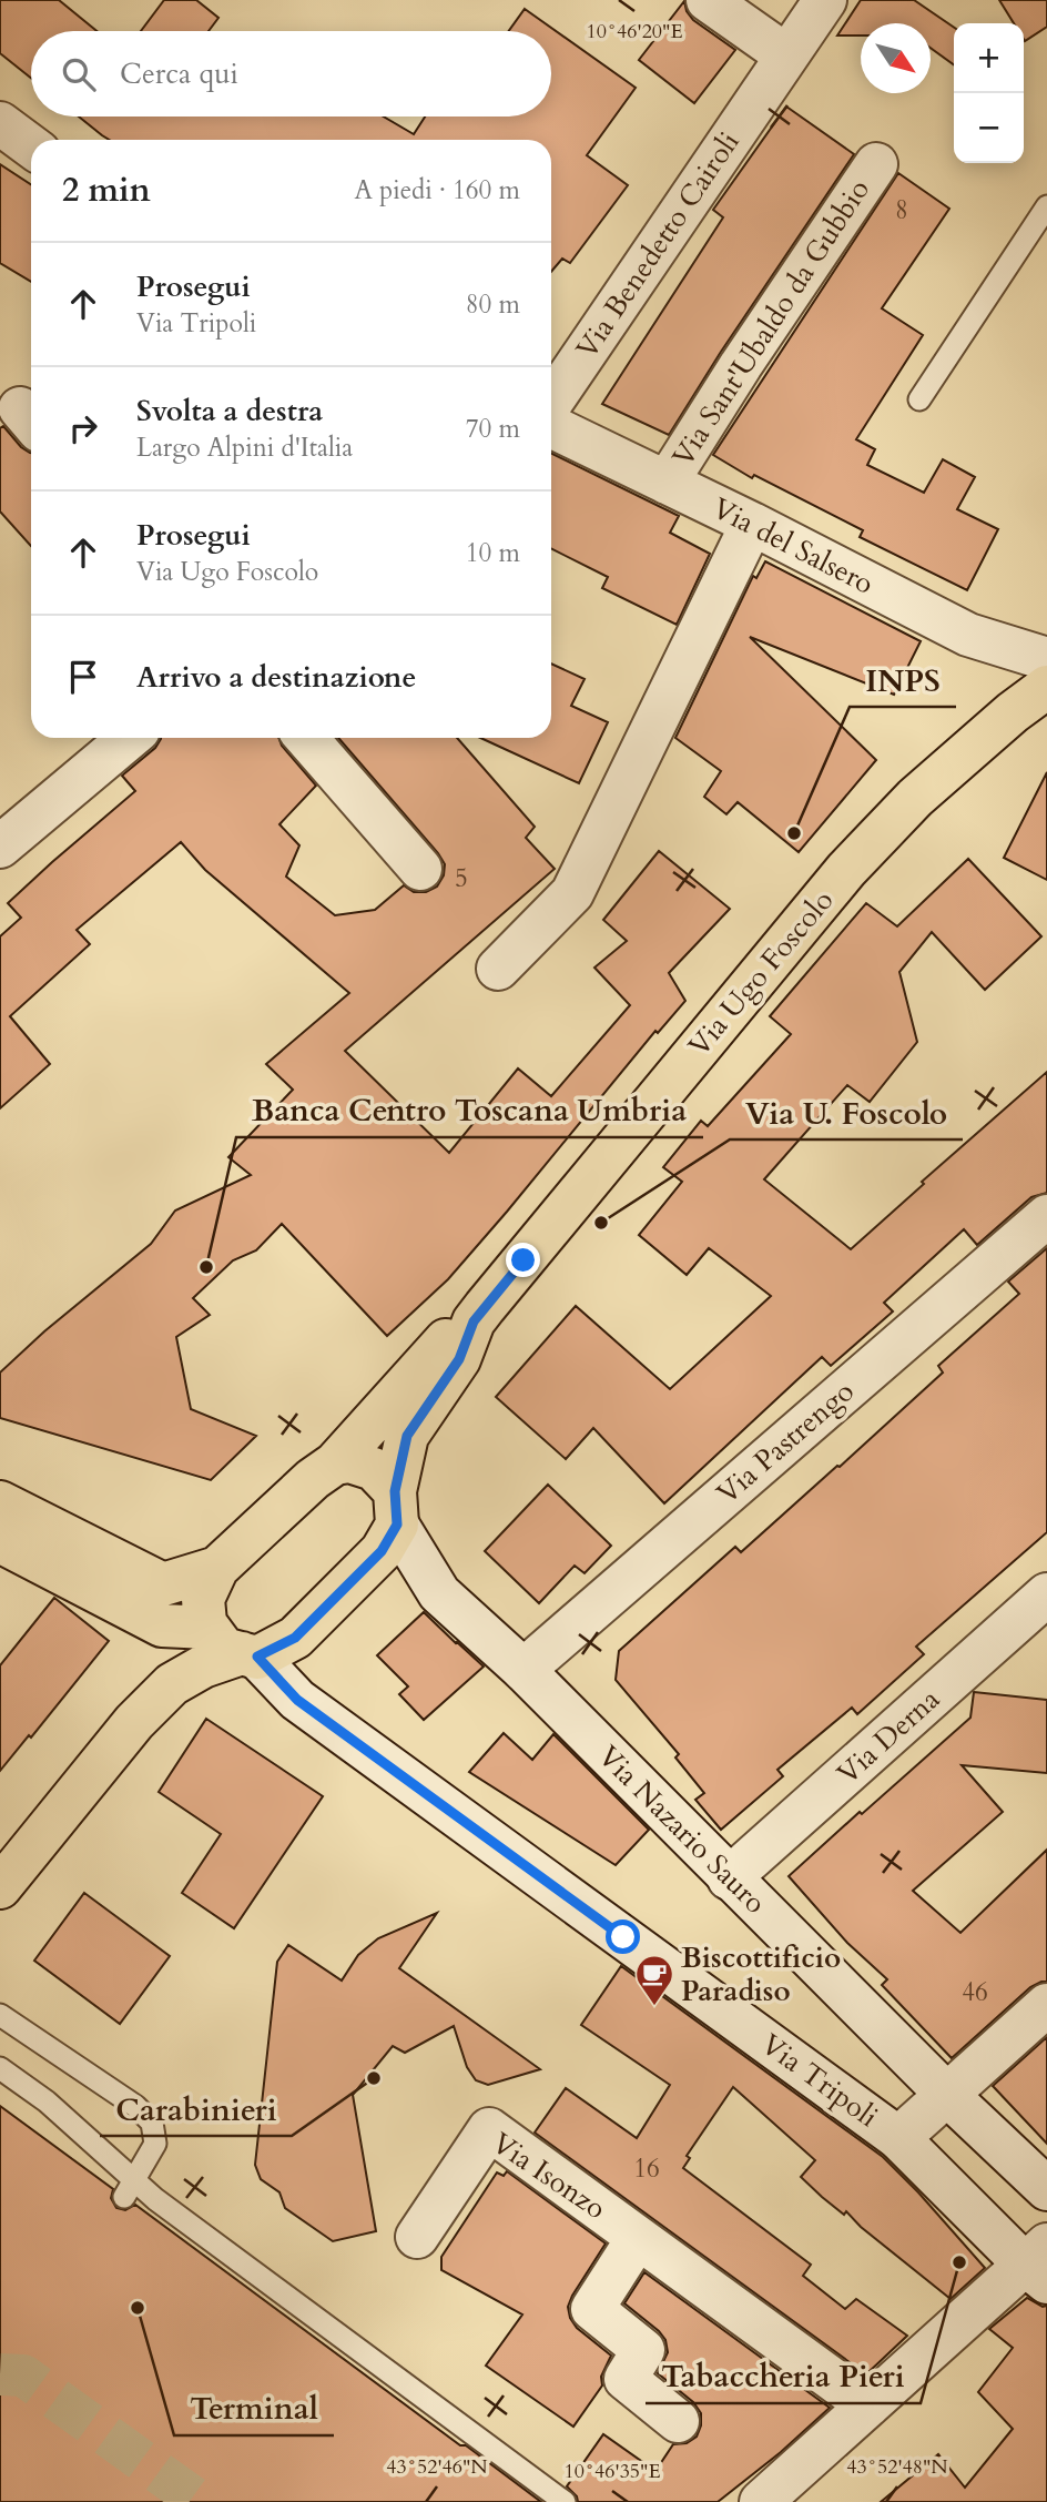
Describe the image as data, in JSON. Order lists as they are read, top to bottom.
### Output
{
  "streets": {
    "main road": ["Via Ugo Foscolo"],
    "street": [
      "Via Benedetto Cairoli",
      "Via Sant'Ubaldo da Gubbio",
      "Via del Salsero",
      "Via Pastrengo",
      "Via Derna",
      "Via Nazario Sauro",
      "Via Tripoli",
      "Via Isonzo"
    ]
  },
  "crossings": [
    ["Via Sant'Ubaldo da Gubbio", "Via del Salsero"],
    ["Via Pastrengo", "Via Nazario Sauro"],
    ["Via Derna", "Via Nazario Sauro"]
  ],
  "places": {
    "other": [
      "INPS",
      "Via U. Foscolo",
      "Banca Centro Toscana Umbria",
      "Carabinieri",
      "Tabaccheria Pieri",
      "Terminal"
    ],
    "cafe": ["Biscottificio Paradiso"]
  },
  "house_numbers": [
    "8",
    "5",
    "46",
    "16"
  ],
  "north": "bottom right",
  "page": {
    "map_buttons": ["+", "−"],
    "search": "Cerca qui",
    "heading": ["2 min", "A piedi · 160 m"],
    "list": [
      ["Prosegui", "Via Tripoli", "80 m"],
      ["Svolta a destra", "Largo Alpini d'Italia", "70 m"],
      ["Prosegui", "Via Ugo Foscolo", "10 m"],
      "Arrivo a destinazione"
    ]
  },
  "coordinates": [
    "10°46'20\"E",
    "43°52'46\"N",
    "43°52'48\"N",
    "10°46'35\"E"
  ]
}
